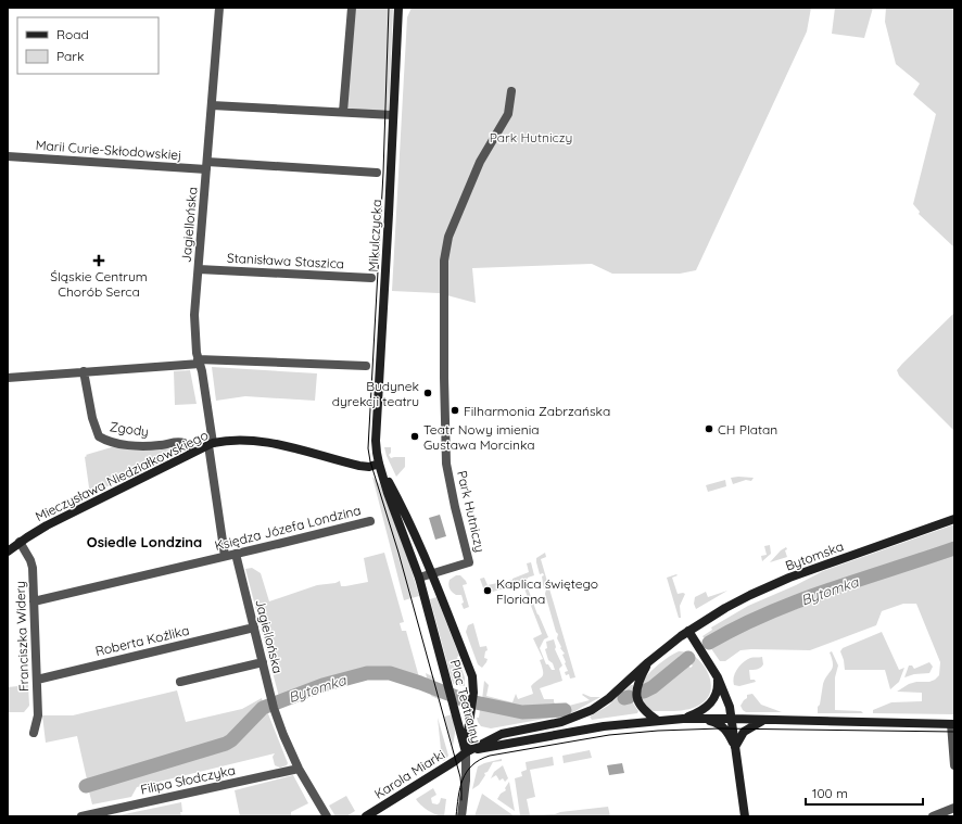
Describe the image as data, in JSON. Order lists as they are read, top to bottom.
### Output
{
  "streets": {
    "street": [
      "Marii Curie-Skłodowskiej",
      "Jagiellońska",
      "Mikulczycka",
      "Stanisława Staszica",
      "Zgody",
      "Mieczysława Niedziałkowskiego",
      "Park Hutniczy",
      "Księdza Józefa Londzina",
      "Bytomska",
      "Franciszka Widery",
      "Roberta Koźlika",
      "Plac Teatralny",
      "Karola Miarki",
      "Filipa Słodczyka"
    ]
  },
  "crossings": [
    ["Marii Curie-Skłodowskiej", "Jagiellońska"],
    ["Jagiellońska", "Stanisława Staszica"],
    ["Jagiellońska", "Mieczysława Niedziałkowskiego"],
    ["Jagiellońska", "Księdza Józefa Londzina"],
    ["Jagiellońska", "Roberta Koźlika"],
    ["Jagiellońska", "Filipa Słodczyka"],
    ["Mikulczycka", "Mieczysława Niedziałkowskiego"],
    ["Mikulczycka", "Plac Teatralny"],
    ["Zgody", "Mieczysława Niedziałkowskiego"],
    ["Mieczysława Niedziałkowskiego", "Franciszka Widery"],
    ["Mieczysława Niedziałkowskiego", "Plac Teatralny"],
    ["Park Hutniczy", "Plac Teatralny"],
    ["Księdza Józefa Londzina", "Franciszka Widery"],
    ["Bytomska", "Karola Miarki"],
    ["Franciszka Widery", "Roberta Koźlika"],
    ["Plac Teatralny", "Karola Miarki"]
  ],
  "districts": ["Osiedle Londzina"],
  "water": ["Bytomka"],
  "parks": ["Park Hutniczy"],
  "places": {
    "health": ["Śląskie Centrum Chorób Serca"],
    "other": [
      "Budynek dyrekcji teatru",
      "Filharmonia Zabrzańska",
      "CH Platan",
      "Teatr Nowy imienia Gustawa Morcinka",
      "Kaplica świętego Floriana"
    ]
  },
  "legend": ["Road", "Park"],
  "scale_bar": "100 m"
}
